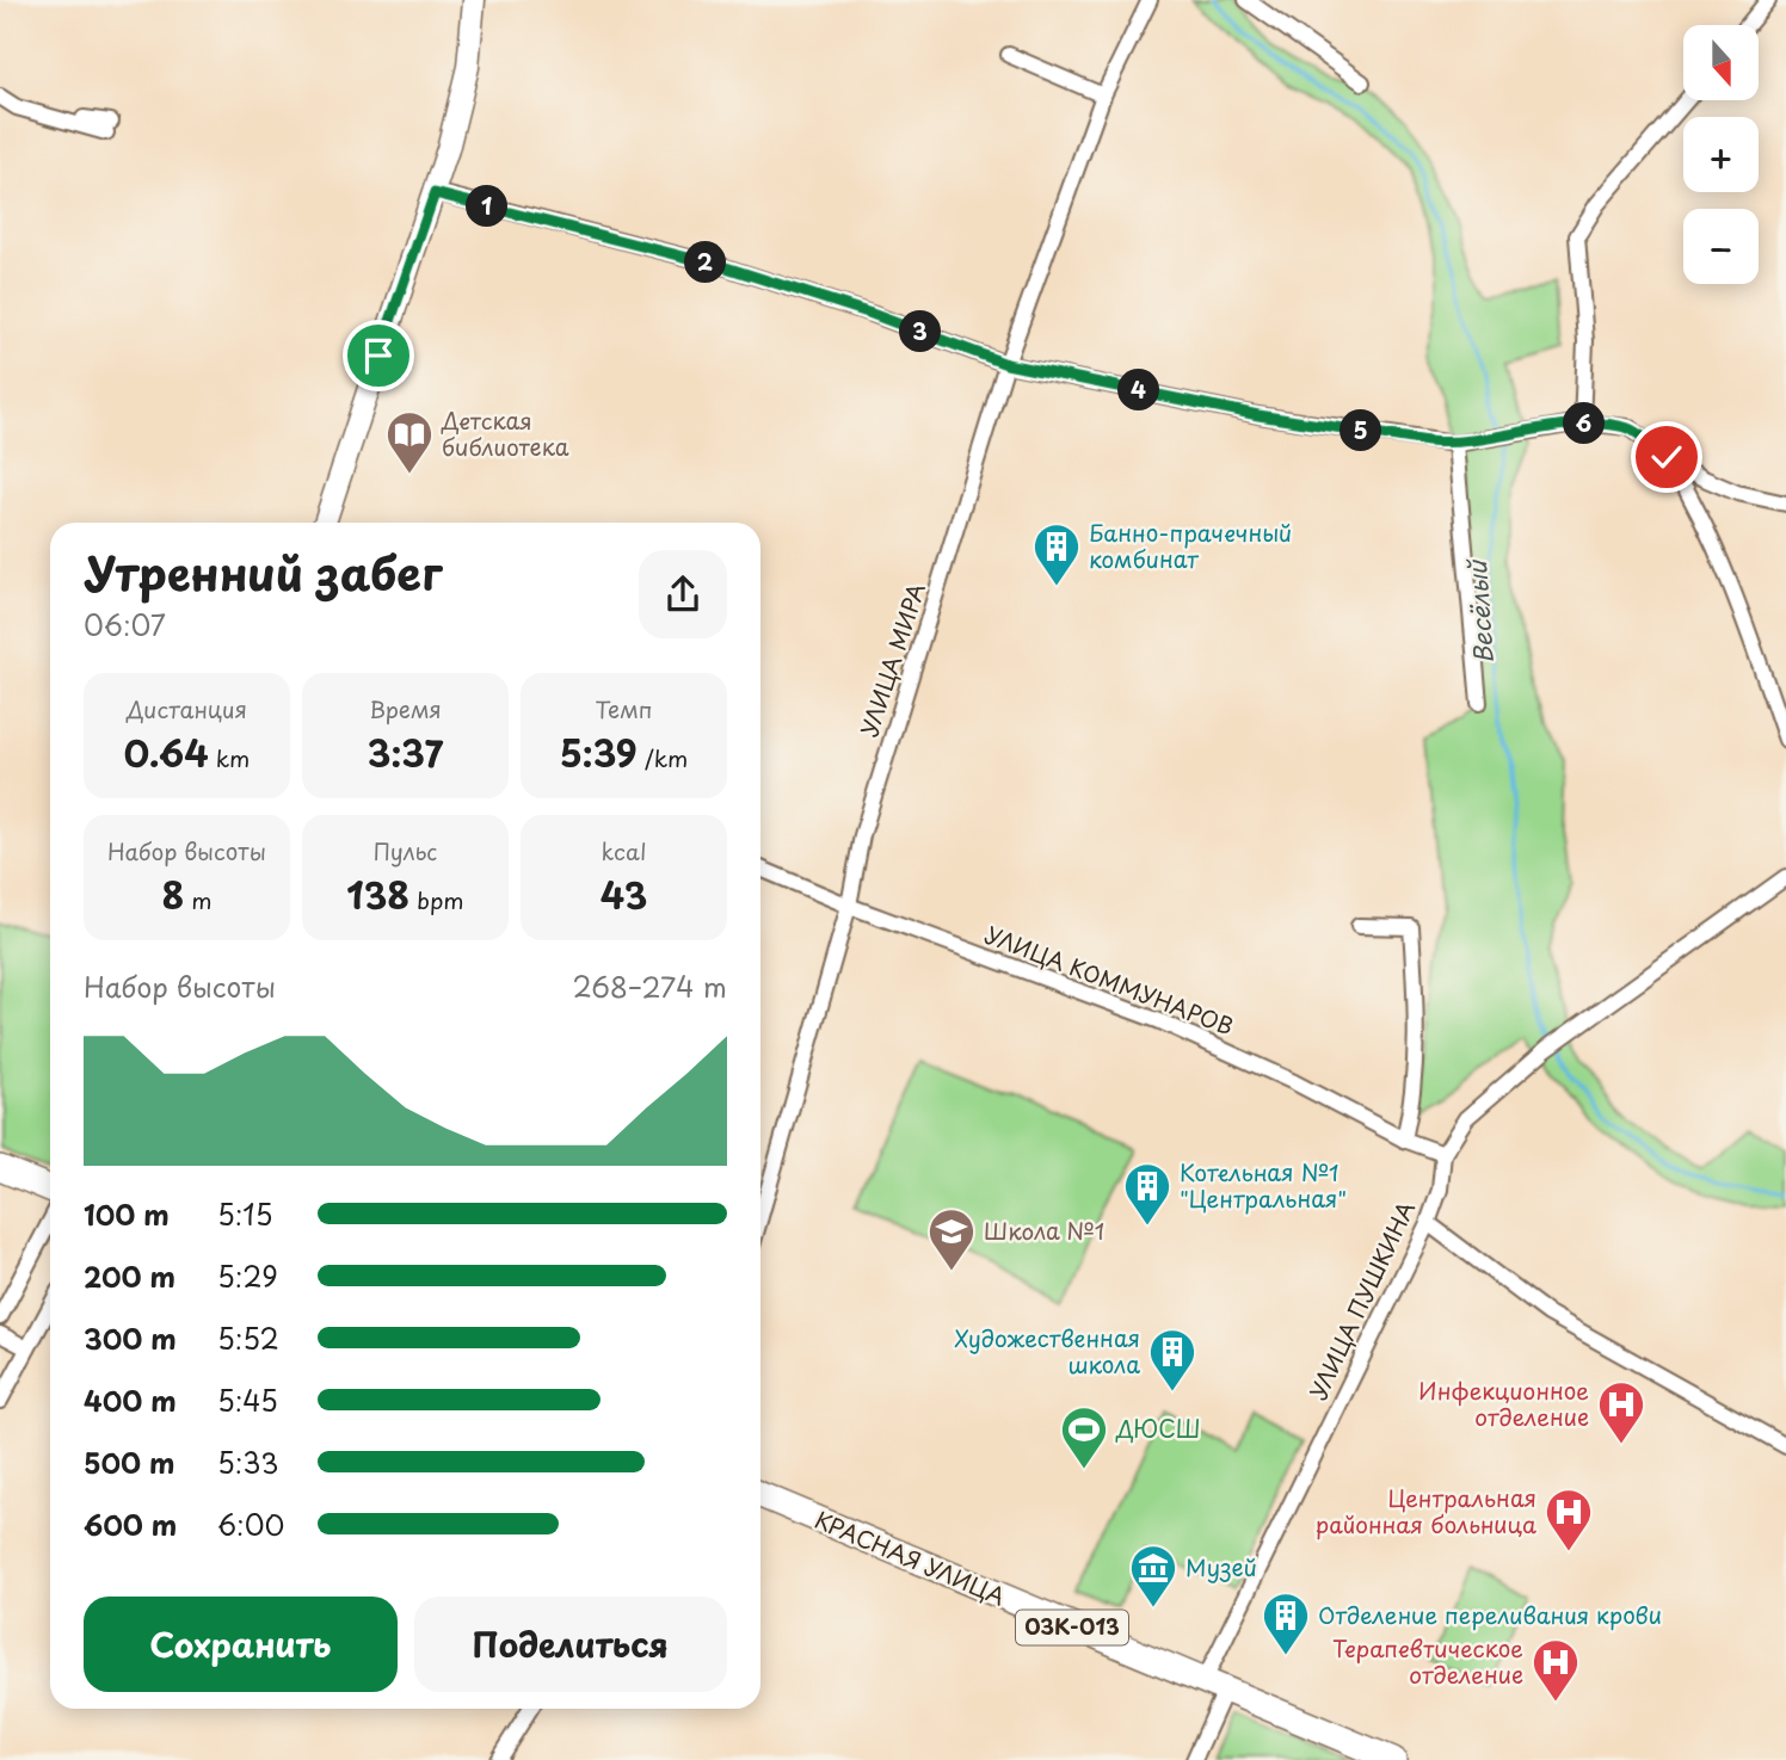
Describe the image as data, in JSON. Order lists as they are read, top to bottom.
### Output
{
  "streets": {
    "main road": ["КРАСНАЯ УЛИЦА", "03К-013"],
    "street": ["УЛИЦА МИРА", "УЛИЦА КОММУНАРОВ", "УЛИЦА ПУШКИНА"]
  },
  "crossings": [
    ["УЛИЦА МИРА", "УЛИЦА КОММУНАРОВ"],
    ["УЛИЦА КОММУНАРОВ", "УЛИЦА ПУШКИНА"],
    ["УЛИЦА ПУШКИНА", "КРАСНАЯ УЛИЦА"]
  ],
  "water": ["Весёлый"],
  "places": {
    "library": ["Детская библиотека"],
    "building": [
      "Банно-прачечный комбинат",
      "Котельная №1 \"Центральная\"",
      "Художественная школа",
      "Отделение переливания крови"
    ],
    "school or university": ["Школа №1"],
    "hospital": ["Инфекционное отделение", "Центральная районная больница", "Терапевтическое отделение"],
    "sports": ["ДЮСШ"],
    "museum": ["Музей"]
  },
  "north": "bottom",
  "page": {
    "map_buttons": ["+", "−"],
    "pins": [
      "1",
      "2",
      "3",
      "4",
      "6",
      "5"
    ],
    "heading": ["Утренний забег", "06:07"],
    "stats": [
      ["Дистанция", "0.64 km"],
      ["Время", "3:37"],
      ["Темп", "5:39 /km"],
      ["Набор высоты", "8 m"],
      ["Пульс", "138 bpm"],
      ["kcal", "43"]
    ],
    "chart": ["Набор высоты", "268–274 m"],
    "list": [
      {
        "name": "100 m",
        "note": "5:15"
      },
      {
        "name": "200 m",
        "note": "5:29"
      },
      {
        "name": "300 m",
        "note": "5:52"
      },
      {
        "name": "400 m",
        "note": "5:45"
      },
      {
        "name": "500 m",
        "note": "5:33"
      },
      {
        "name": "600 m",
        "note": "6:00"
      }
    ],
    "buttons": ["Сохранить", "Поделиться"]
  }
}
